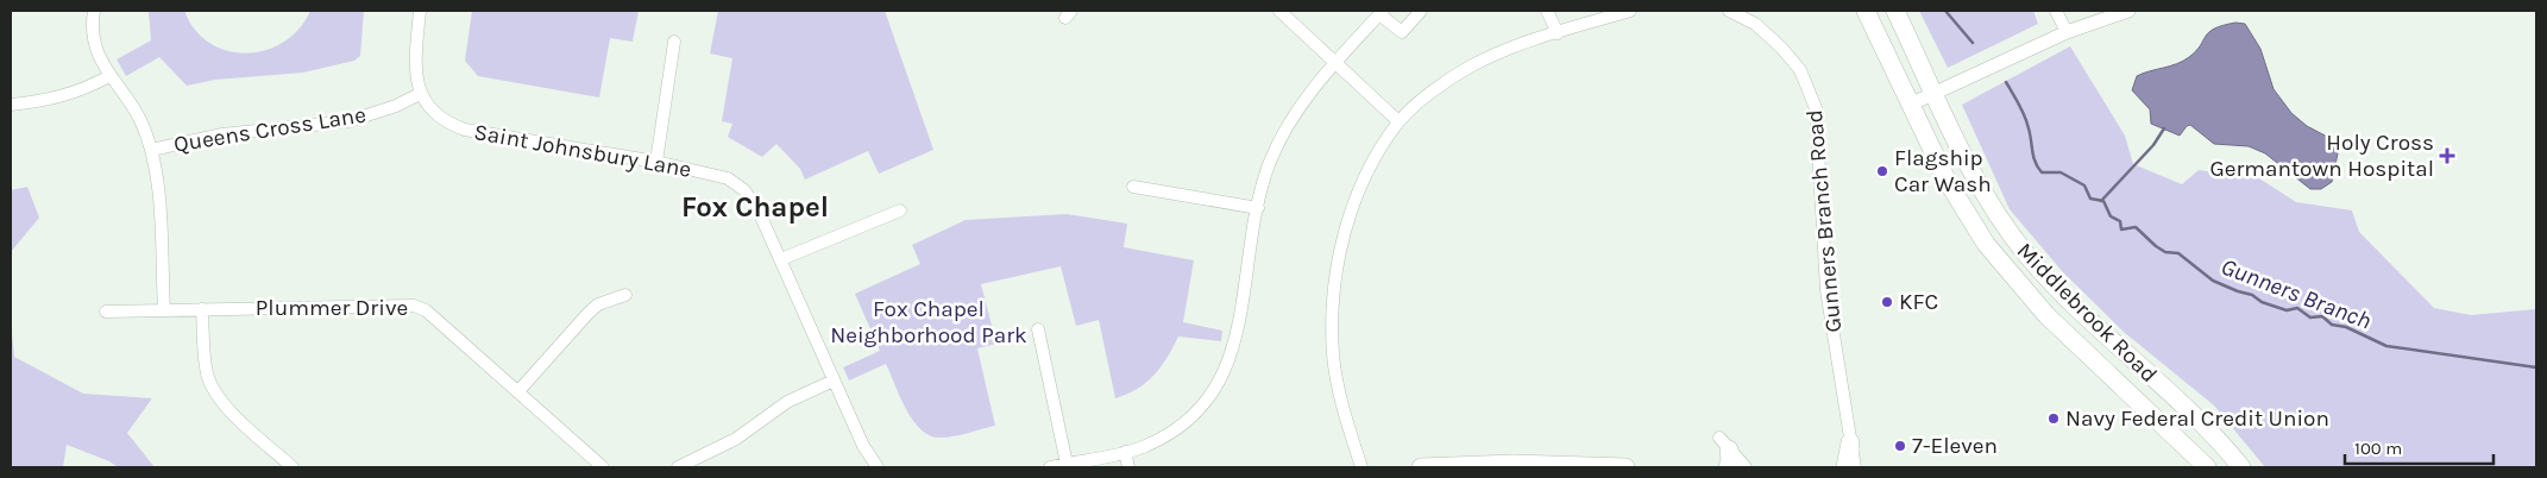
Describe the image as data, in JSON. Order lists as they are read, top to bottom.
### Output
{
  "streets": {
    "main road": ["Middlebrook Road"],
    "street": [
      "Queens Cross Lane",
      "Saint Johnsbury Lane",
      "Gunners Branch Road",
      "Plummer Drive"
    ]
  },
  "crossings": [
    ["Queens Cross Lane", "Saint Johnsbury Lane"]
  ],
  "districts": ["Fox Chapel"],
  "water": ["Gunners Branch"],
  "parks": ["Fox Chapel Neighborhood Park"],
  "places": {
    "health": ["Holy Cross Germantown Hospital"],
    "other": [
      "Flagship Car Wash",
      "KFC",
      "Navy Federal Credit Union",
      "7-Eleven"
    ]
  },
  "scale_bar": "100 m"
}
